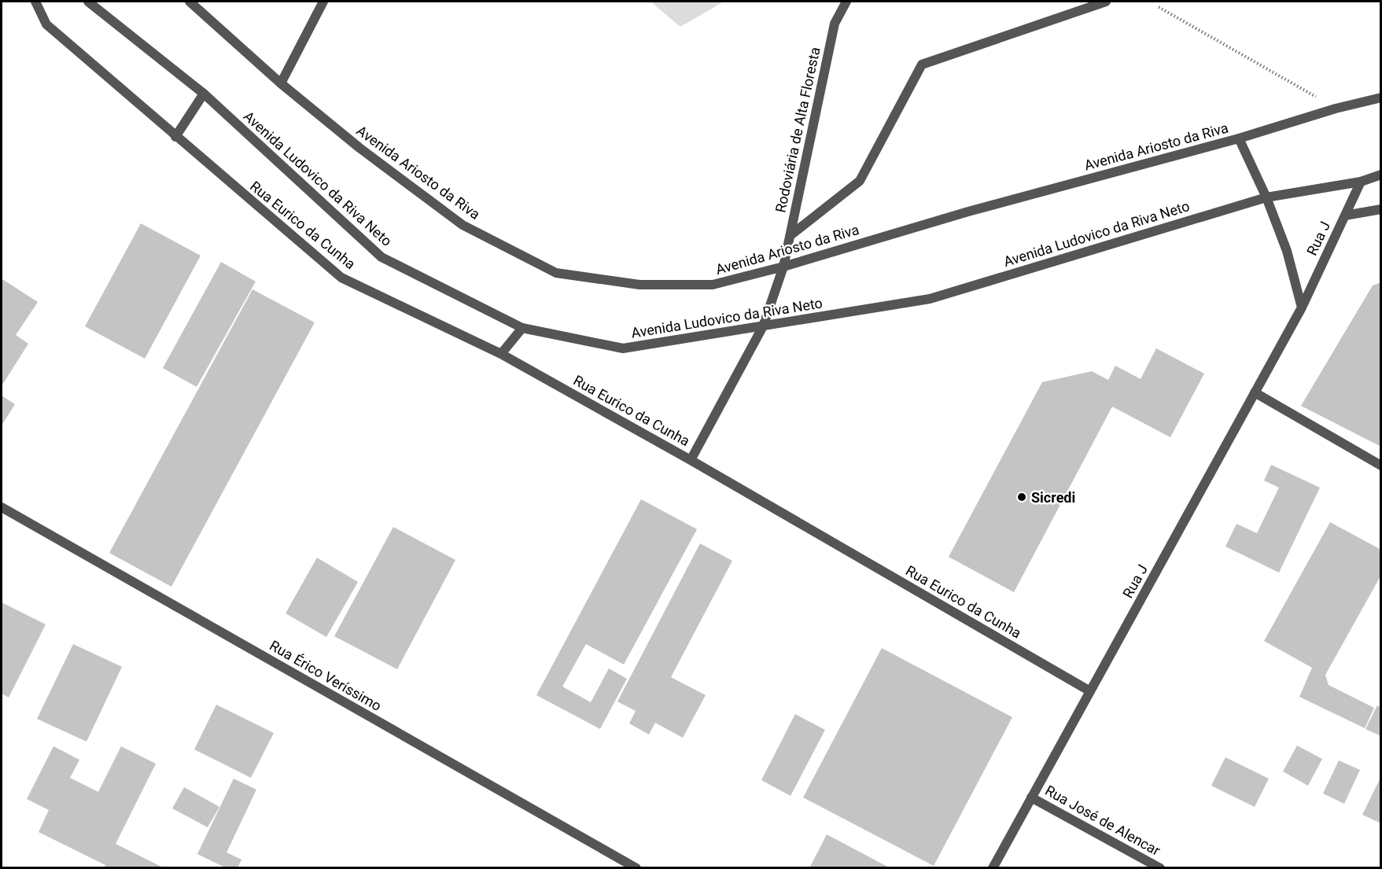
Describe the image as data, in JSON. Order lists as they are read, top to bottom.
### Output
{
  "streets": {
    "street": [
      "Rodoviária de Alta Floresta",
      "Avenida Ariosto da Riva",
      "Avenida Ludovico da Riva Neto",
      "Rua Eurico da Cunha",
      "Rua J",
      "Rua Érico Veríssimo",
      "Rua José de Alencar"
    ]
  },
  "crossings": [
    ["Rodoviária de Alta Floresta", "Avenida Ariosto da Riva"],
    ["Rodoviária de Alta Floresta", "Avenida Ludovico da Riva Neto"],
    ["Rodoviária de Alta Floresta", "Rua Eurico da Cunha"],
    ["Avenida Ariosto da Riva", "Rua J"],
    ["Avenida Ludovico da Riva Neto", "Rua J"],
    ["Rua Eurico da Cunha", "Rua J"],
    ["Rua J", "Rua José de Alencar"]
  ],
  "places": ["Sicredi"]
}
